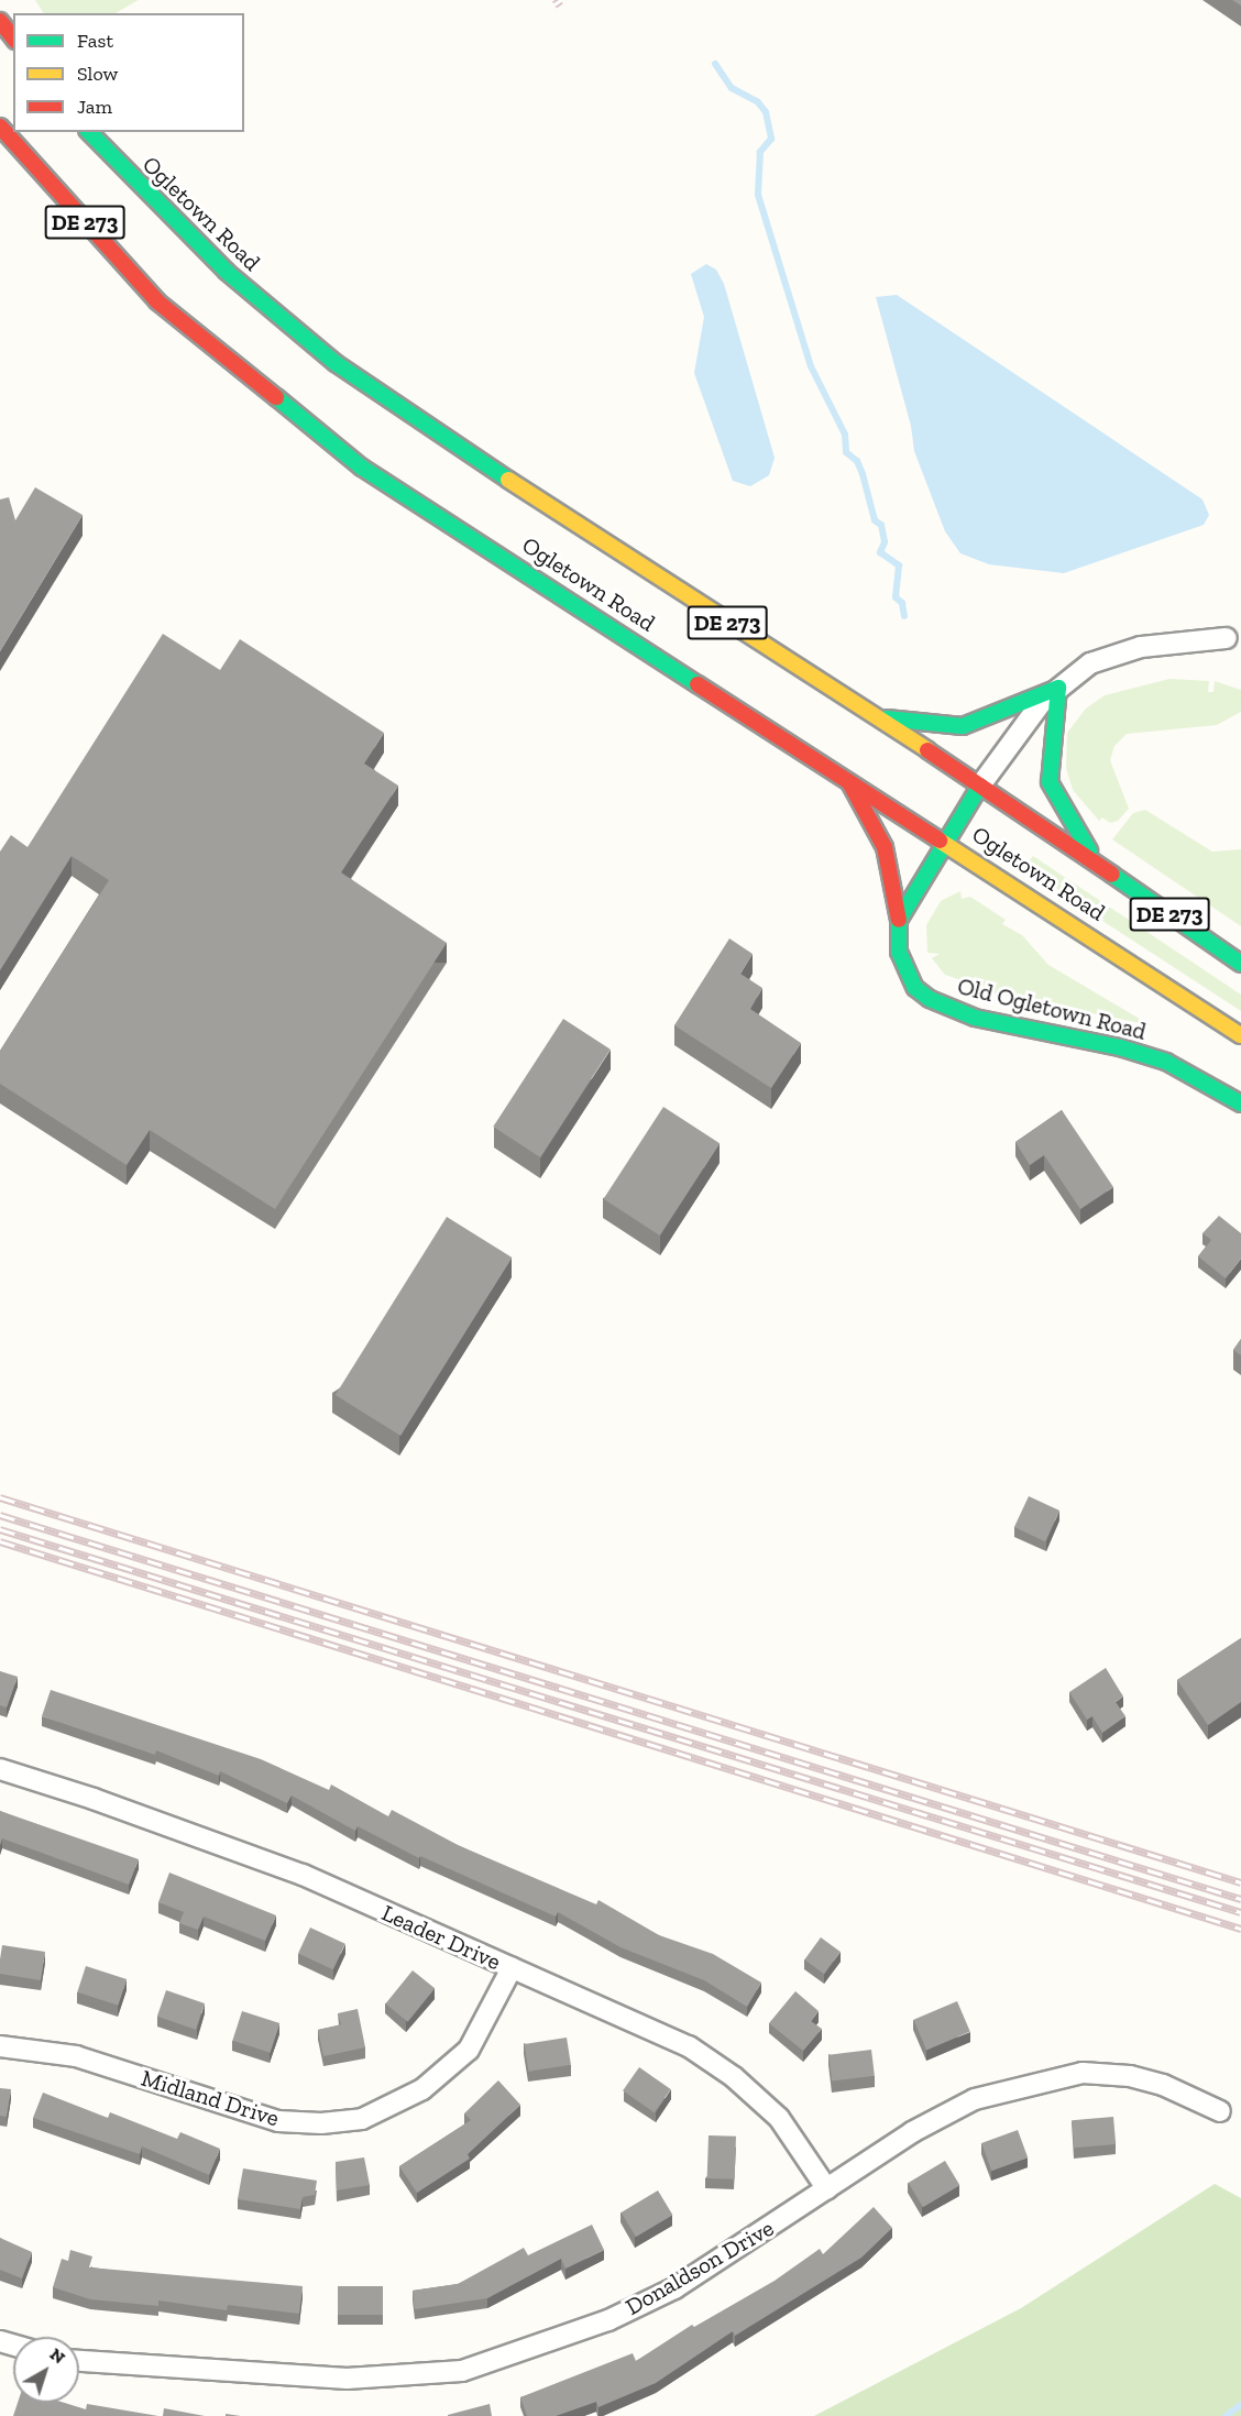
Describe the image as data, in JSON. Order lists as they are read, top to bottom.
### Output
{
  "streets": {
    "main road": ["Ogletown Road", "DE 273", "Old Ogletown Road"],
    "street": ["Leader Drive", "Midland Drive", "Donaldson Drive"]
  },
  "crossings": [
    ["Ogletown Road", "Old Ogletown Road"],
    ["Leader Drive", "Midland Drive"],
    ["Leader Drive", "Donaldson Drive"]
  ],
  "legend": ["Fast", "Slow", "Jam"],
  "north": "top right"
}
